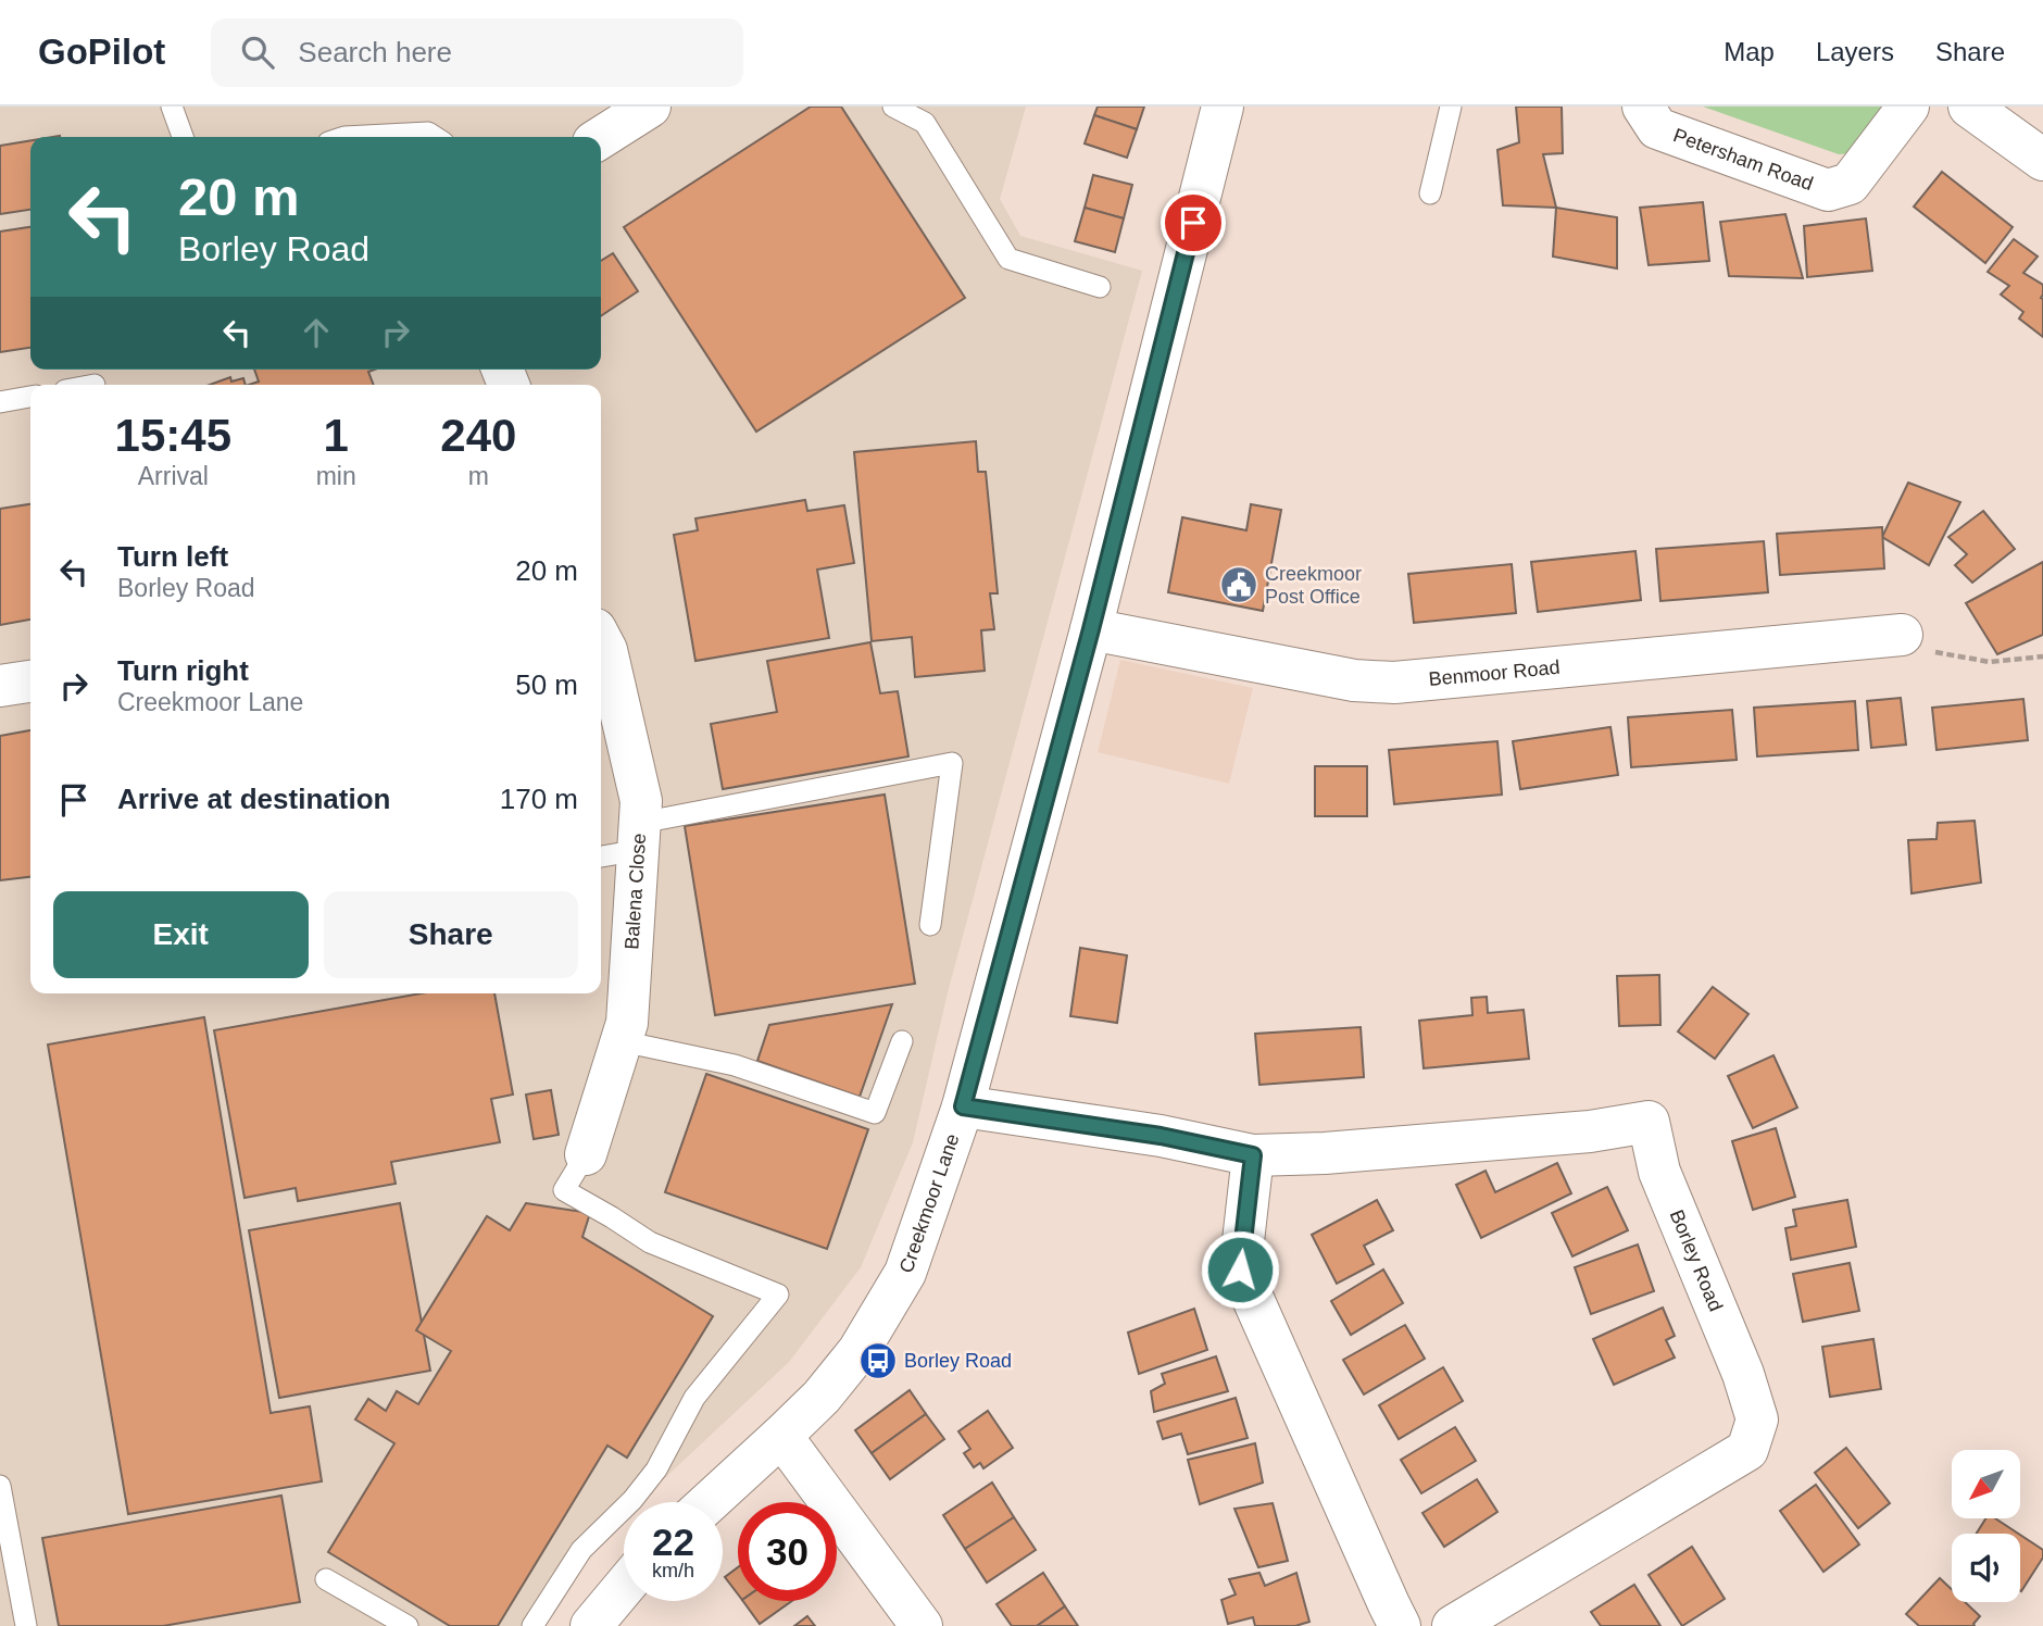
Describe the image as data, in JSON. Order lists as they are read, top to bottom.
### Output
{
  "streets": {
    "street": [
      "Petersham Road",
      "Benmoor Road",
      "Balena Close",
      "Creekmoor Lane",
      "Borley Road"
    ]
  },
  "crossings": [
    ["Benmoor Road", "Creekmoor Lane"],
    ["Creekmoor Lane", "Borley Road"]
  ],
  "places": {
    "public building": ["Creekmoor Post Office"],
    "bus stop": ["Borley Road"]
  },
  "north": "bottom left",
  "page": {
    "header": "GoPilot",
    "search": "Search here",
    "nav": ["Map", "Layers", "Share"],
    "turn": ["20 m", "Borley Road"],
    "eta": [
      "15:45",
      "Arrival",
      "1",
      "min",
      "240",
      "m"
    ],
    "list": [
      {
        "name": "Turn left",
        "note": "Borley Road",
        "value": "20 m"
      },
      {
        "name": "Turn right",
        "note": "Creekmoor Lane",
        "value": "50 m"
      },
      {
        "name": "Arrive at destination",
        "value": "170 m"
      }
    ],
    "buttons": ["Exit", "Share"],
    "speed": "22 km/h",
    "limit": "30"
  }
}
